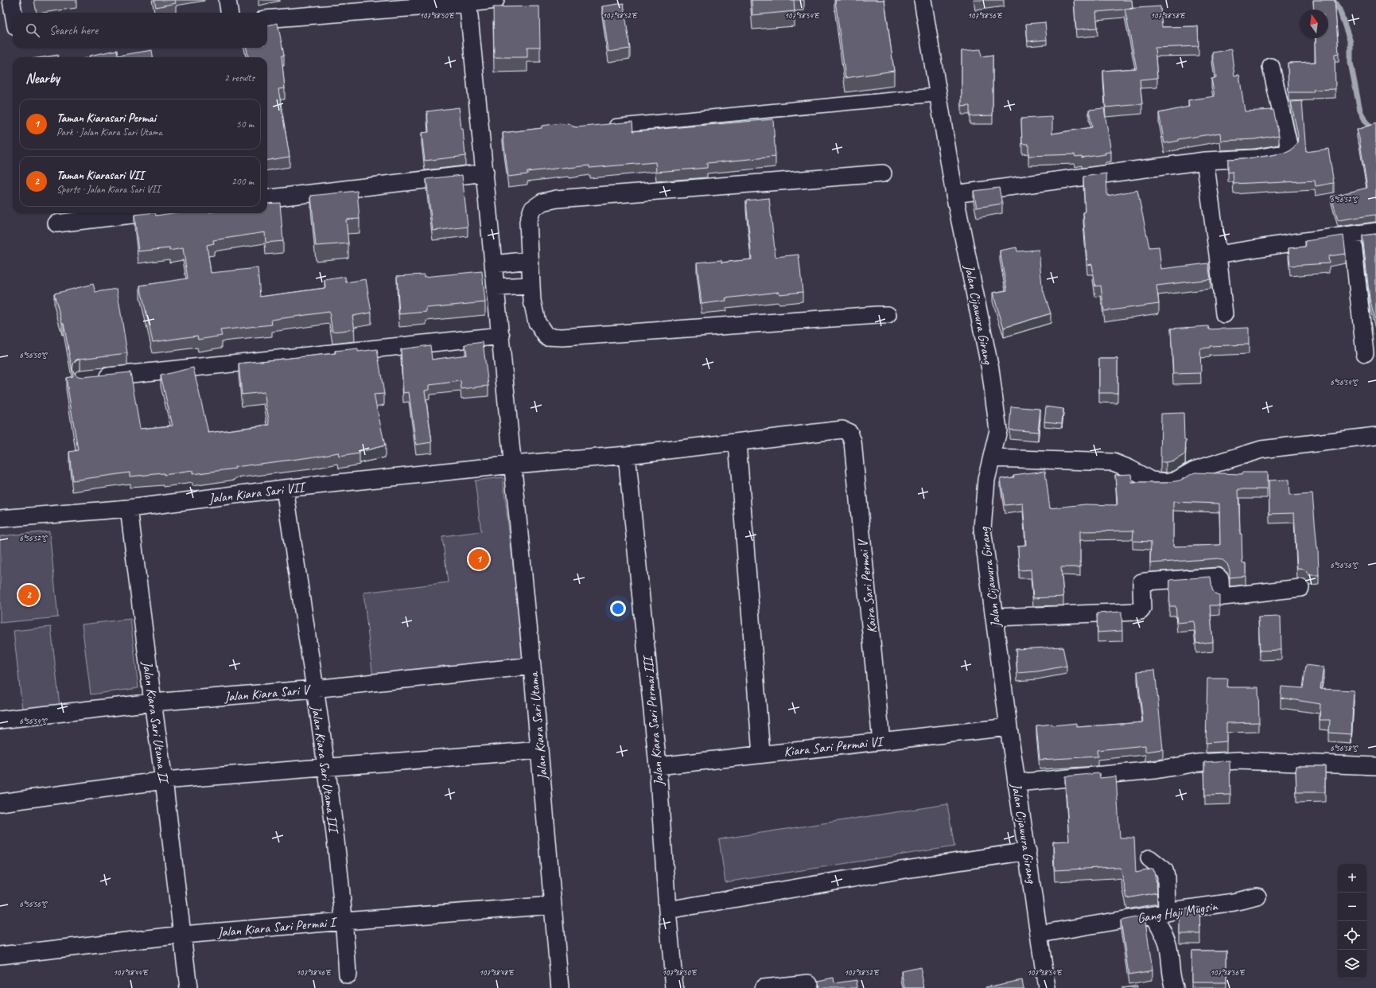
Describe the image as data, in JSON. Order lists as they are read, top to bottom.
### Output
{
  "streets": {
    "street": [
      "Jalan Cijawura Girang",
      "Jalan Kiara Sari VII",
      "Kaira Sari Permai V",
      "Jalan Kiara Sari V",
      "Jalan Kiara Sari Utama II",
      "Jalan Kiara Sari Permai III",
      "Jalan Kiara Sari Utama",
      "Kiara Sari Permai VI",
      "Jalan Kiara Sari Utama III",
      "Gang Haji Mugsin",
      "Jalan Kiara Sari Permai I"
    ]
  },
  "crossings": [
    ["Jalan Cijawura Girang", "Kiara Sari Permai VI"],
    ["Jalan Cijawura Girang", "Gang Haji Mugsin"],
    ["Jalan Kiara Sari VII", "Kaira Sari Permai V"],
    ["Jalan Kiara Sari VII", "Jalan Kiara Sari Utama II"],
    ["Jalan Kiara Sari VII", "Jalan Kiara Sari Permai III"],
    ["Jalan Kiara Sari VII", "Jalan Kiara Sari Utama"],
    ["Jalan Kiara Sari VII", "Jalan Kiara Sari Utama III"],
    ["Kaira Sari Permai V", "Kiara Sari Permai VI"],
    ["Jalan Kiara Sari V", "Jalan Kiara Sari Utama II"],
    ["Jalan Kiara Sari V", "Jalan Kiara Sari Utama"],
    ["Jalan Kiara Sari V", "Jalan Kiara Sari Utama III"],
    ["Jalan Kiara Sari Utama II", "Jalan Kiara Sari Permai I"],
    ["Jalan Kiara Sari Permai III", "Kiara Sari Permai VI"],
    ["Jalan Kiara Sari Utama", "Jalan Kiara Sari Permai I"],
    ["Jalan Kiara Sari Utama III", "Jalan Kiara Sari Permai I"]
  ],
  "north": "top",
  "page": {
    "search": "Search here",
    "heading": ["Nearby", "2 results"],
    "list": [
      {
        "mark": "1",
        "name": "Taman Kiarasari Permai",
        "note": "Park · Jalan Kiara Sari Utama",
        "value": "50 m"
      },
      {
        "mark": "2",
        "name": "Taman Kiarasari VII",
        "note": "Sports · Jalan Kiara Sari VII",
        "value": "200 m"
      }
    ],
    "pins": ["1", "2"],
    "map_buttons": ["+", "−"]
  },
  "coordinates": [
    "107°38'50\"E",
    "107°38'52\"E",
    "107°38'54\"E",
    "107°38'56\"E",
    "107°38'58\"E",
    "6°56'52\"S",
    "6°56'50\"S",
    "6°56'54\"S",
    "6°56'56\"S",
    "6°56'58\"S",
    "107°38'44\"E",
    "107°38'46\"E",
    "107°38'48\"E"
  ]
}
